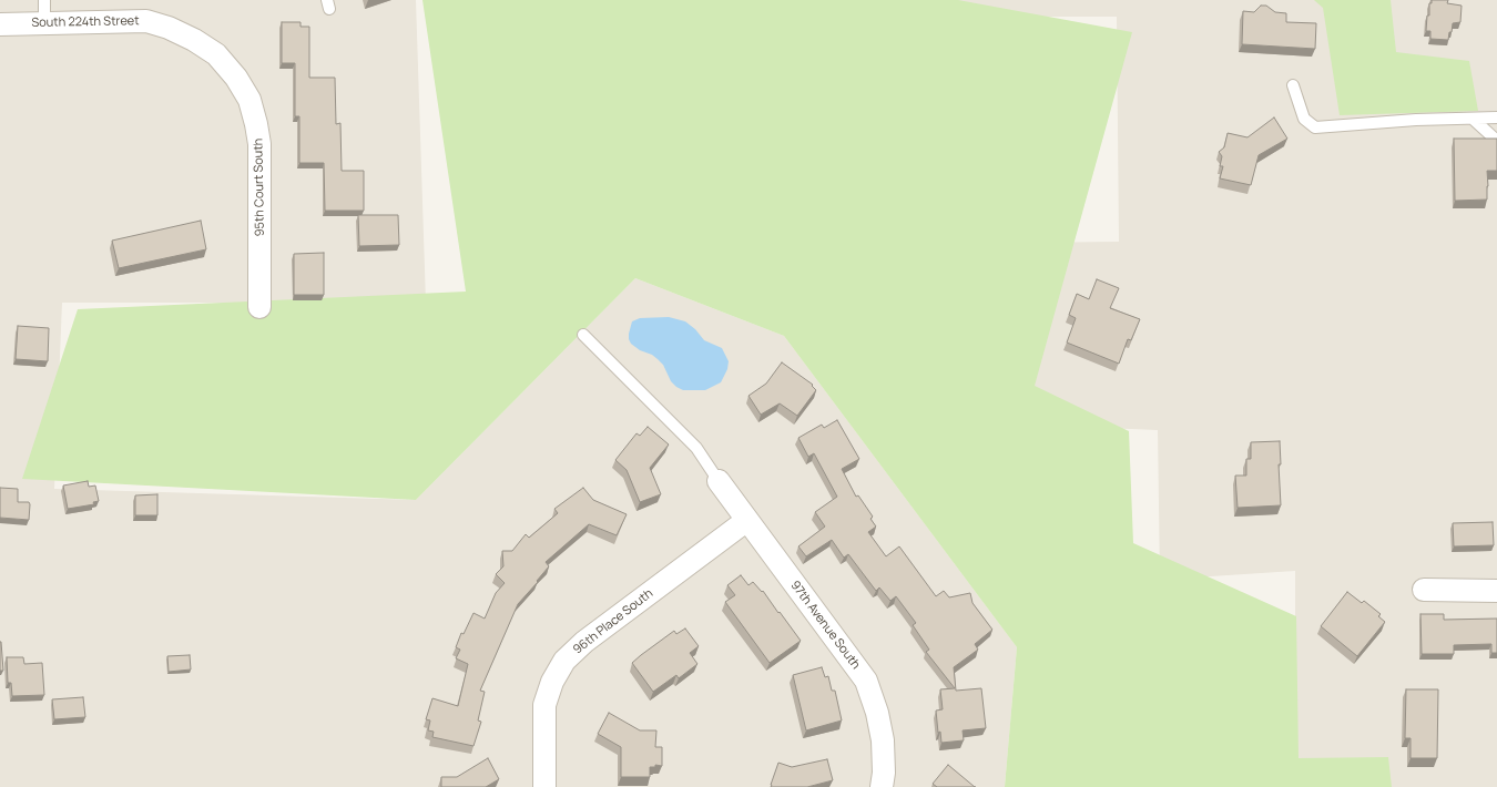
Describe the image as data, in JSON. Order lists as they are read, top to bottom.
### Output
{
  "streets": {
    "street": [
      "South 224th Street",
      "95th Court South",
      "96th Place South",
      "97th Avenue South"
    ]
  },
  "crossings": [
    ["South 224th Street", "95th Court South"],
    ["96th Place South", "97th Avenue South"]
  ]
}
